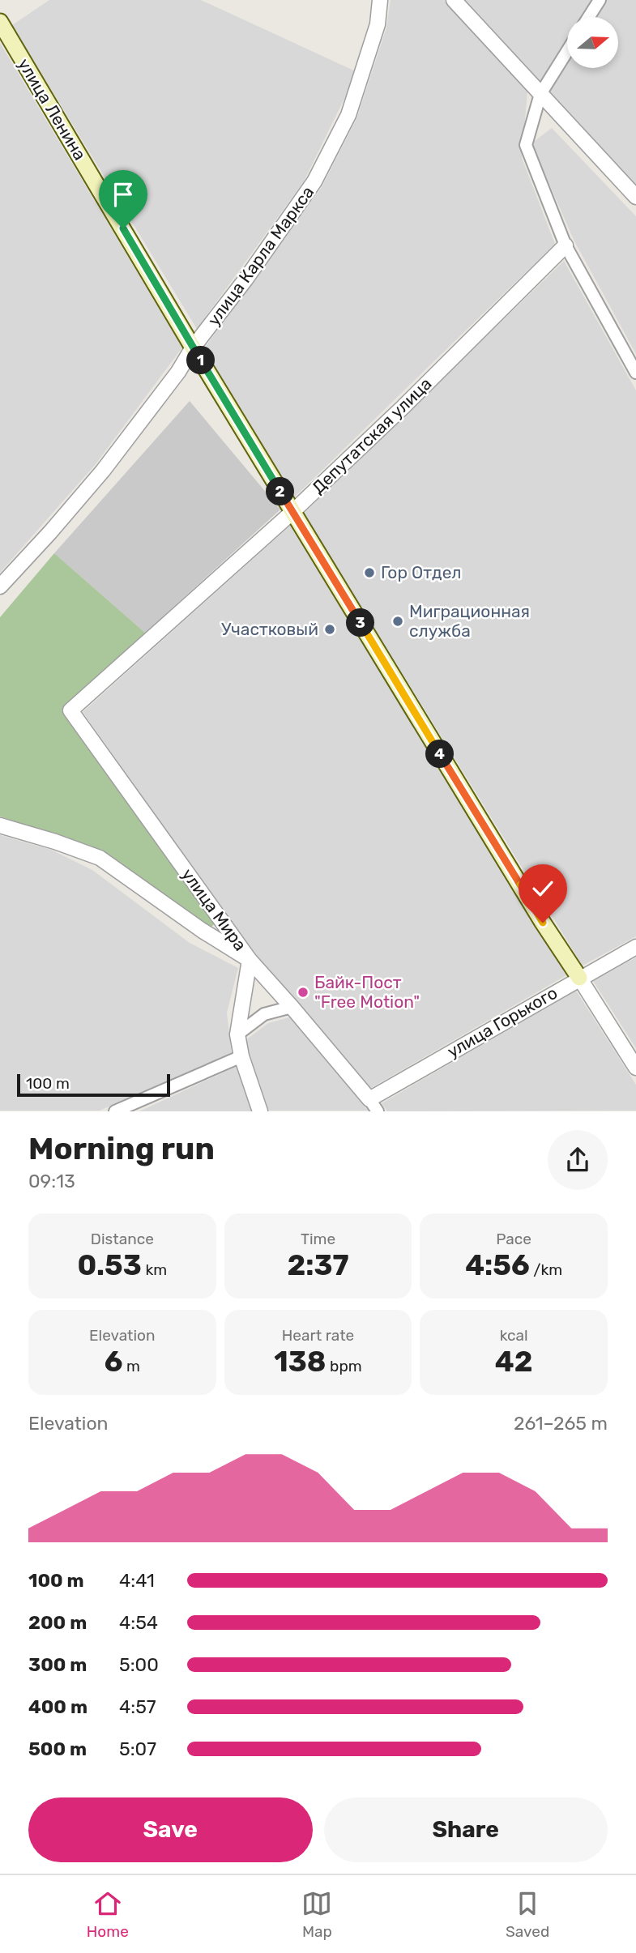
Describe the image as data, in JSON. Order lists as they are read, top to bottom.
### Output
{
  "streets": {
    "main road": ["улица Ленина"],
    "street": [
      "улица Карла Маркса",
      "Депутатская улица",
      "улица Мира",
      "улица Горького"
    ]
  },
  "crossings": [
    ["улица Ленина", "улица Карла Маркса"],
    ["улица Ленина", "Депутатская улица"],
    ["улица Ленина", "улица Горького"],
    ["Депутатская улица", "улица Мира"],
    ["улица Мира", "улица Горького"]
  ],
  "places": [
    "Гор Отдел",
    "Миграционная служба",
    "Участковый",
    "Байк-Пост \"Free Motion\""
  ],
  "scale_bar": "100 m",
  "north": "right",
  "page": {
    "pins": [
      "1",
      "2",
      "3",
      "4"
    ],
    "scale": "100 m",
    "heading": ["Morning run", "09:13"],
    "stats": [
      ["Distance", "0.53 km"],
      ["Time", "2:37"],
      ["Pace", "4:56 /km"],
      ["Elevation", "6 m"],
      ["Heart rate", "138 bpm"],
      ["kcal", "42"]
    ],
    "chart": ["Elevation", "261–265 m"],
    "list": [
      {
        "name": "100 m",
        "note": "4:41"
      },
      {
        "name": "200 m",
        "note": "4:54"
      },
      {
        "name": "300 m",
        "note": "5:00"
      },
      {
        "name": "400 m",
        "note": "4:57"
      },
      {
        "name": "500 m",
        "note": "5:07"
      }
    ],
    "buttons": ["Save", "Share"],
    "tabs": ["Home", "Map", "Saved"]
  }
}
